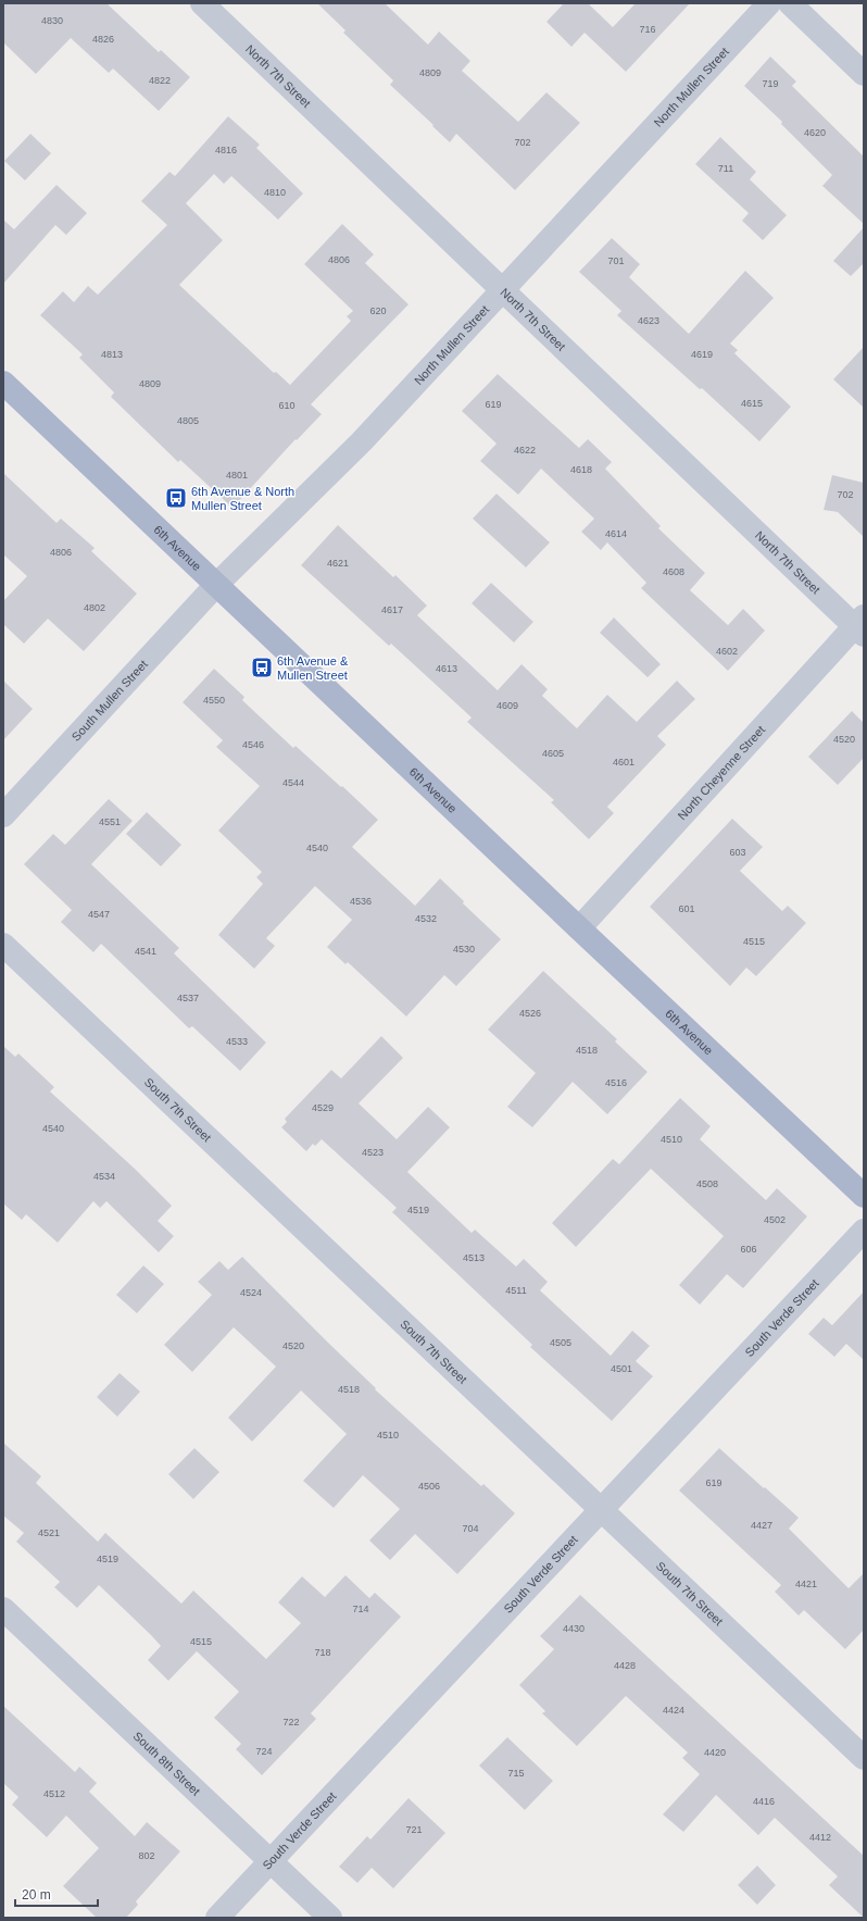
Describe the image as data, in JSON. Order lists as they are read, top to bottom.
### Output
{
  "streets": {
    "main road": ["6th Avenue"],
    "street": [
      "North 7th Street",
      "North Mullen Street",
      "South Mullen Street",
      "North Cheyenne Street",
      "South 7th Street",
      "South Verde Street",
      "South 8th Street"
    ]
  },
  "crossings": [
    ["North 7th Street", "North Mullen Street"],
    ["North 7th Street", "North Cheyenne Street"],
    ["North Mullen Street", "6th Avenue"],
    ["North Mullen Street", "South Mullen Street"],
    ["6th Avenue", "South Mullen Street"],
    ["6th Avenue", "North Cheyenne Street"],
    ["South 7th Street", "South Verde Street"],
    ["South Verde Street", "South 8th Street"]
  ],
  "places": {
    "bus stop": ["6th Avenue & North Mullen Street", "6th Avenue & Mullen Street"]
  },
  "house_numbers": [
    "4830",
    "716",
    "4826",
    "4809",
    "4822",
    "719",
    "4620",
    "702",
    "4816",
    "711",
    "4810",
    "4806",
    "701",
    "620",
    "4623",
    "4813",
    "4619",
    "4809",
    "4615",
    "619",
    "610",
    "4805",
    "4622",
    "4618",
    "4801",
    "702",
    "4614",
    "4806",
    "4621",
    "4608",
    "4802",
    "4617",
    "4602",
    "4613",
    "4550",
    "4609",
    "4520",
    "4546",
    "4605",
    "4601",
    "4544",
    "4551",
    "4540",
    "603",
    "4536",
    "601",
    "4547",
    "4532",
    "4515",
    "4530",
    "4541",
    "4537",
    "4526",
    "4533",
    "4518",
    "4516",
    "4529",
    "4540",
    "4510",
    "4523",
    "4534",
    "4508",
    "4519",
    "4502",
    "606",
    "4513",
    "4511",
    "4524",
    "4505",
    "4520",
    "4501",
    "4518",
    "4510",
    "619",
    "4506",
    "4427",
    "704",
    "4521",
    "4519",
    "4421",
    "714",
    "4430",
    "4515",
    "718",
    "4428",
    "4424",
    "722",
    "724",
    "4420",
    "715",
    "4512",
    "4416",
    "721",
    "4412",
    "802"
  ],
  "scale_bar": "20 m"
}
